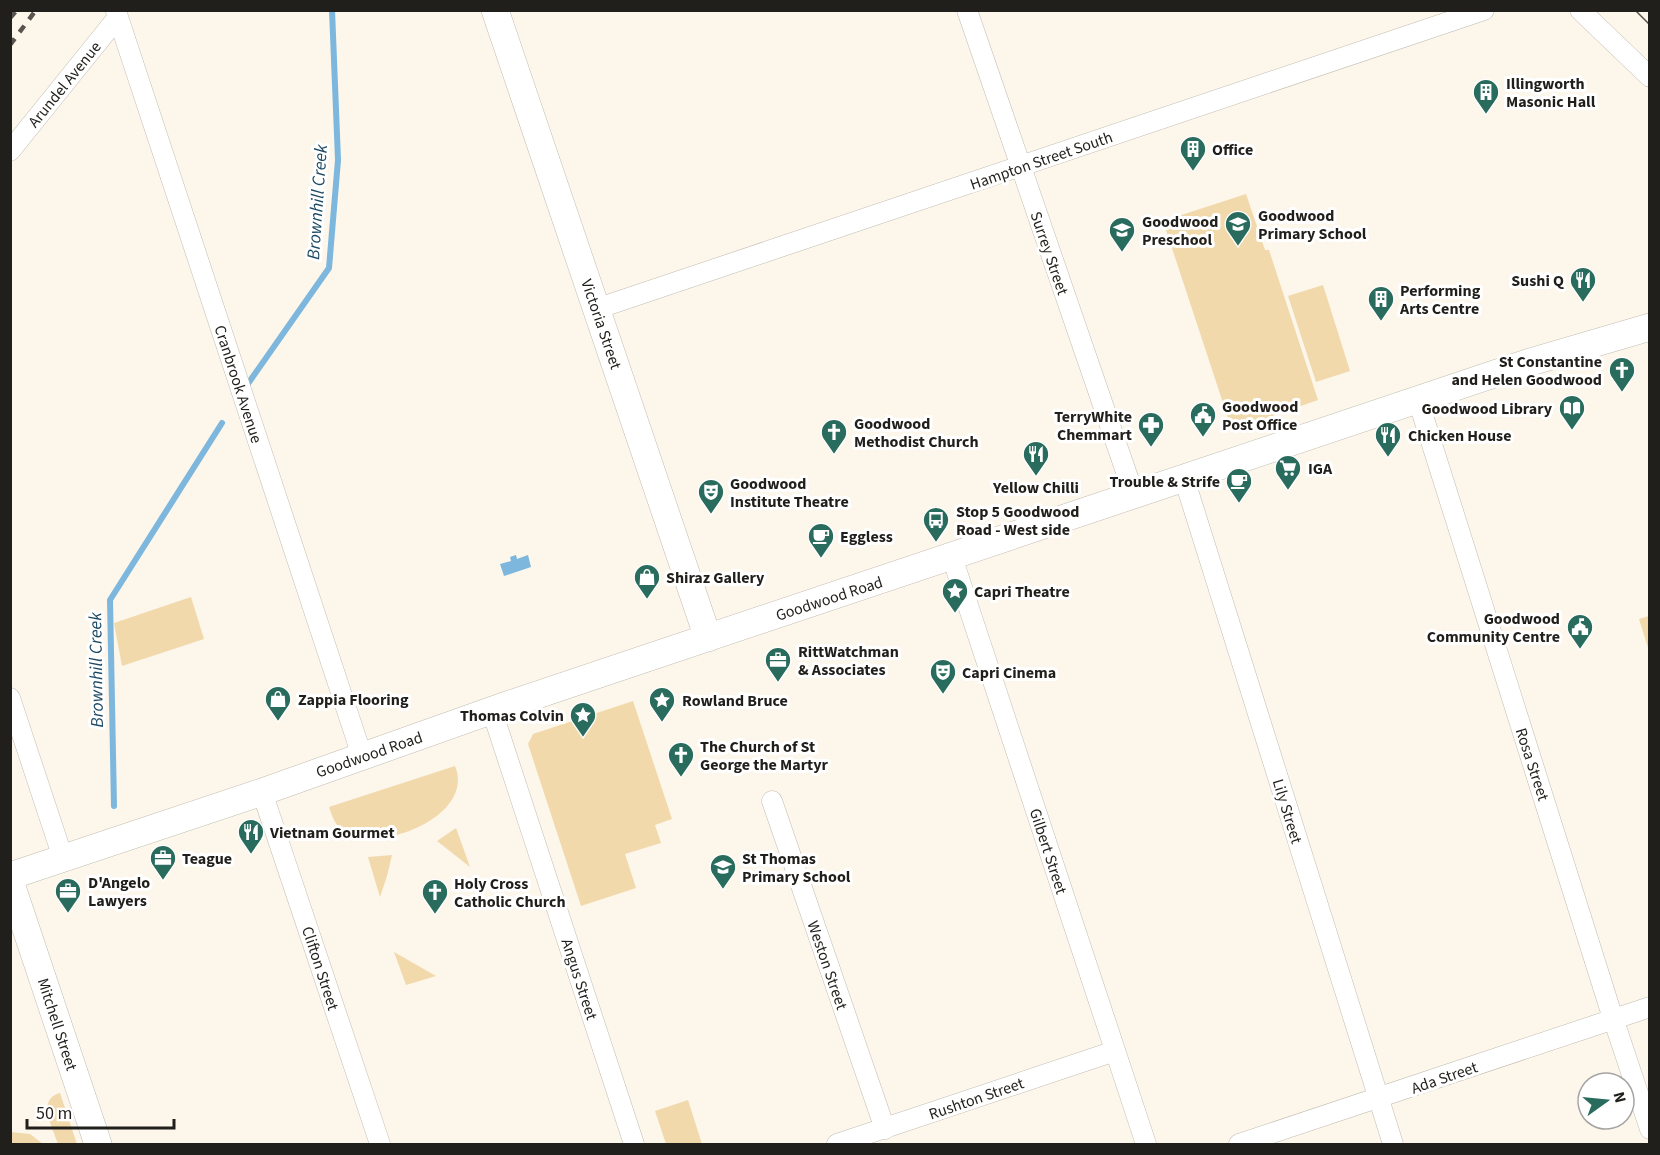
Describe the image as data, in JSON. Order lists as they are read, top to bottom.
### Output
{
  "streets": {
    "main road": ["Victoria Street", "Goodwood Road", "Mitchell Street"],
    "street": [
      "Arundel Avenue",
      "Hampton Street South",
      "Surrey Street",
      "Cranbrook Avenue",
      "Rosa Street",
      "Lily Street",
      "Gilbert Street",
      "Weston Street",
      "Clifton Street",
      "Angus Street",
      "Ada Street",
      "Rushton Street"
    ]
  },
  "crossings": [
    ["Arundel Avenue", "Cranbrook Avenue"],
    ["Hampton Street South", "Surrey Street"],
    ["Hampton Street South", "Victoria Street"],
    ["Surrey Street", "Goodwood Road"],
    ["Victoria Street", "Goodwood Road"],
    ["Cranbrook Avenue", "Goodwood Road"],
    ["Goodwood Road", "Rosa Street"],
    ["Goodwood Road", "Lily Street"],
    ["Goodwood Road", "Gilbert Street"],
    ["Goodwood Road", "Clifton Street"],
    ["Goodwood Road", "Angus Street"],
    ["Rosa Street", "Ada Street"],
    ["Lily Street", "Ada Street"],
    ["Gilbert Street", "Rushton Street"],
    ["Weston Street", "Rushton Street"]
  ],
  "water": ["Brownhill Creek"],
  "places": {
    "building": ["Illingworth Masonic Hall", "Office", "Performing Arts Centre"],
    "school or university": ["Goodwood Primary School", "Goodwood Preschool", "St Thomas Primary School"],
    "restaurant": [
      "Sushi Q",
      "Chicken House",
      "Yellow Chilli",
      "Vietnam Gourmet"
    ],
    "church": [
      "St Constantine and Helen Goodwood",
      "Goodwood Methodist Church",
      "The Church of St George the Martyr",
      "Holy Cross Catholic Church"
    ],
    "library": ["Goodwood Library"],
    "public building": ["Goodwood Post Office", "Goodwood Community Centre"],
    "pharmacy": ["TerryWhite Chemmart"],
    "supermarket": ["IGA"],
    "cafe": ["Trouble & Strife", "Eggless"],
    "theatre": ["Goodwood Institute Theatre", "Capri Cinema"],
    "bus stop": ["Stop 5 Goodwood Road - West side"],
    "shop": ["Shiraz Gallery", "Zappia Flooring"],
    "place": ["Capri Theatre", "Rowland Bruce", "Thomas Colvin"],
    "office": ["RittWatchman & Associates", "Teague", "D'Angelo Lawyers"]
  },
  "scale_bar": "50 m",
  "north": "right"
}
